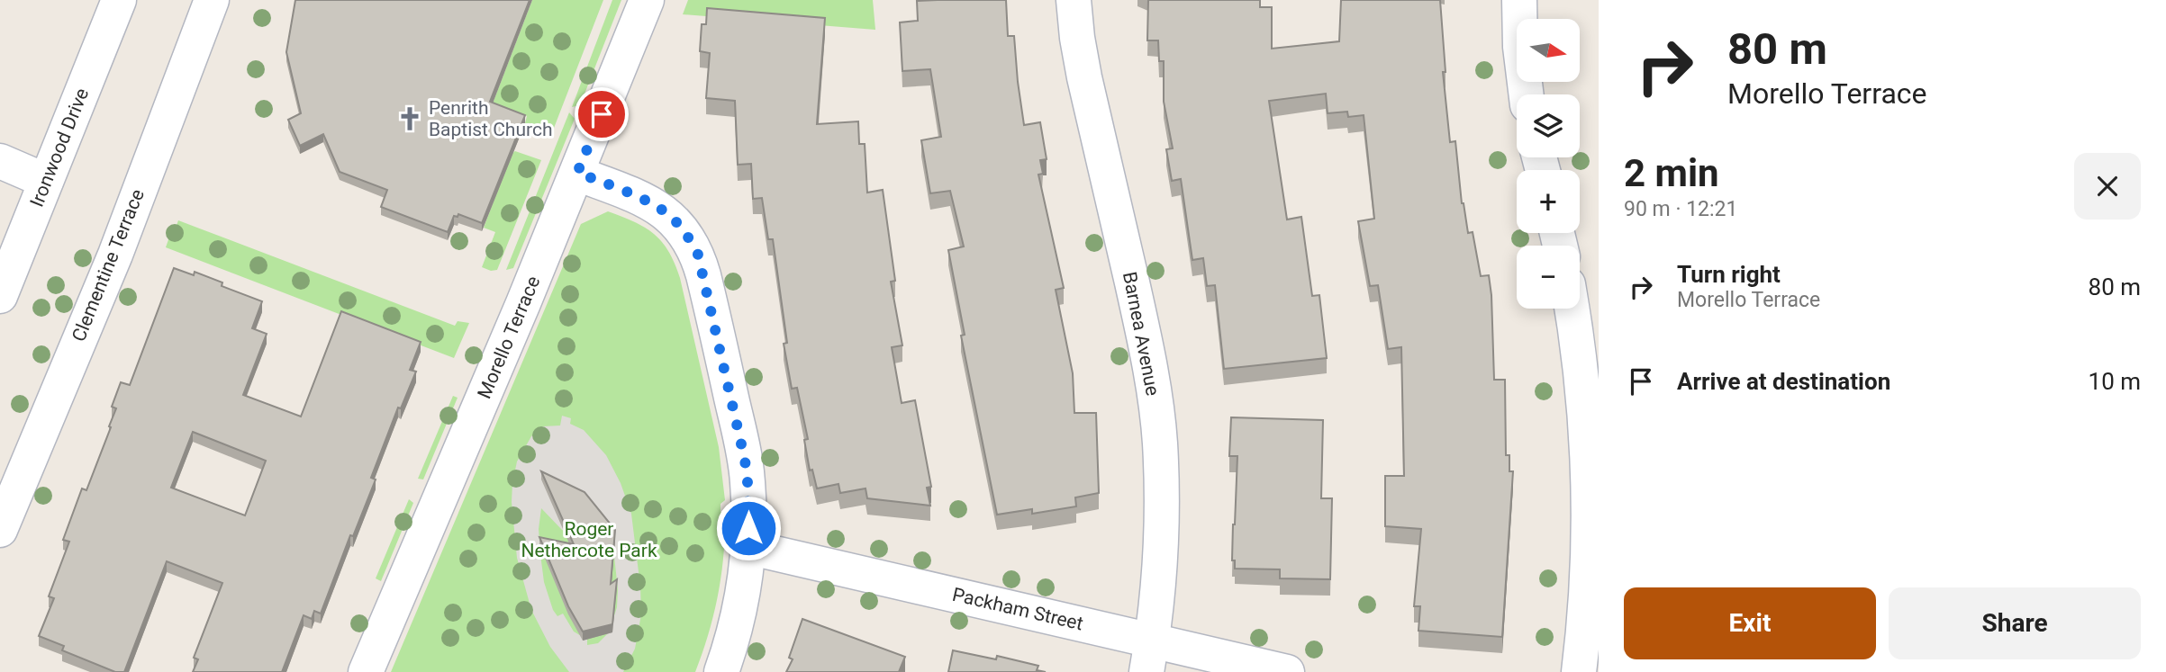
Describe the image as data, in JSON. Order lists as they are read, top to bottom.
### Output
{
  "streets": {
    "street": [
      "Ironwood Drive",
      "Clementine Terrace",
      "Barnea Avenue",
      "Morello Terrace",
      "Packham Street"
    ]
  },
  "crossings": [
    ["Barnea Avenue", "Packham Street"]
  ],
  "parks": ["Roger Nethercote Park"],
  "places": {
    "church": ["Penrith Baptist Church"]
  },
  "north": "right",
  "page": {
    "turn": ["80 m", "Morello Terrace"],
    "map_buttons": ["+", "−"],
    "heading": ["2 min", "90 m · 12:21"],
    "list": [
      {
        "name": "Turn right",
        "note": "Morello Terrace",
        "value": "80 m"
      },
      {
        "name": "Arrive at destination",
        "value": "10 m"
      }
    ],
    "buttons": ["Exit", "Share"]
  }
}
